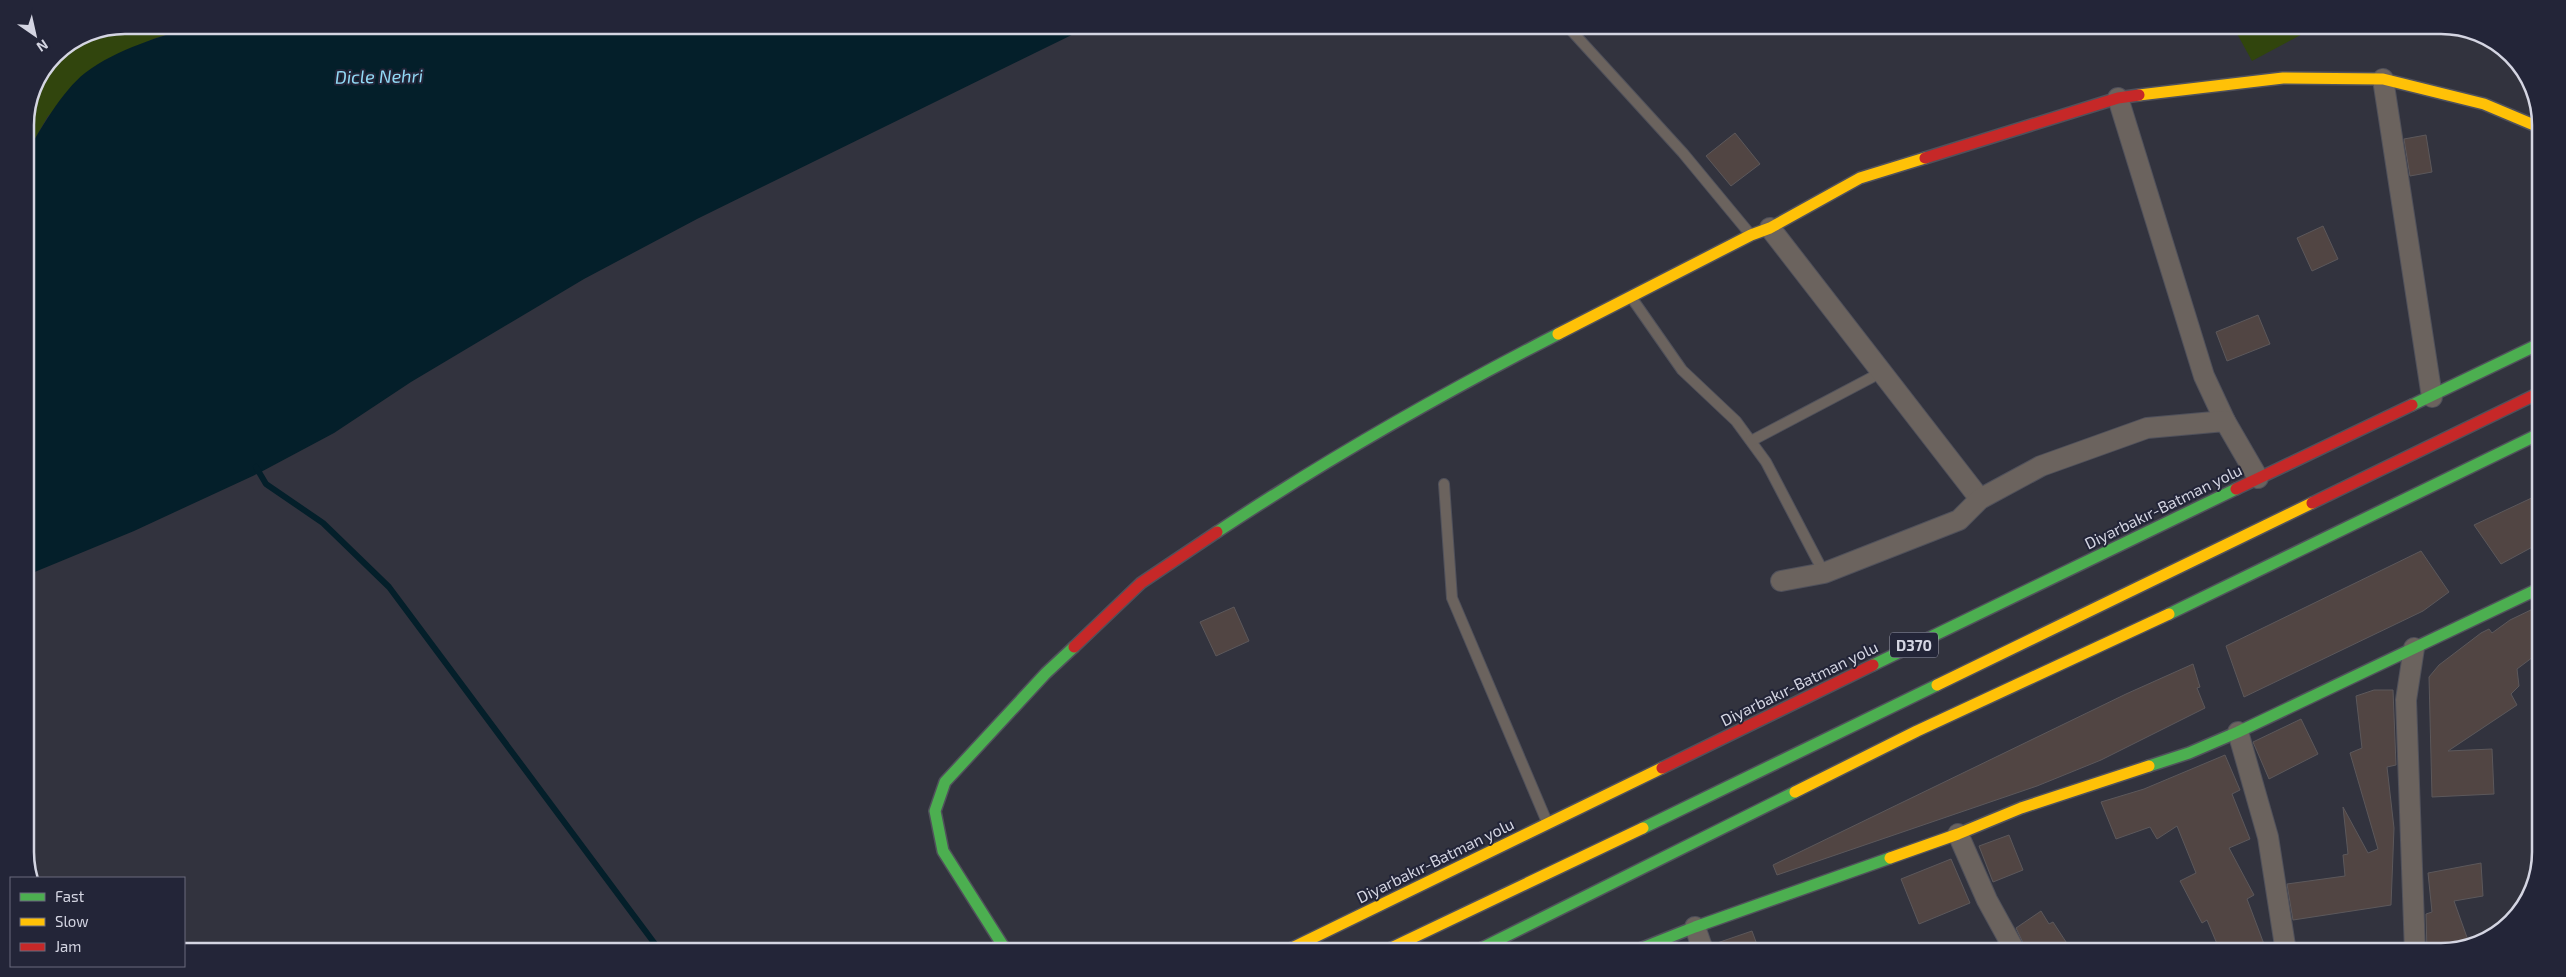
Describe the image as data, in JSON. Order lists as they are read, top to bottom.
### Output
{
  "streets": {
    "main road": ["Diyarbakır-Batman yolu", "D370"]
  },
  "water": ["Dicle Nehri"],
  "legend": ["Fast", "Slow", "Jam"],
  "north": "bottom right"
}
